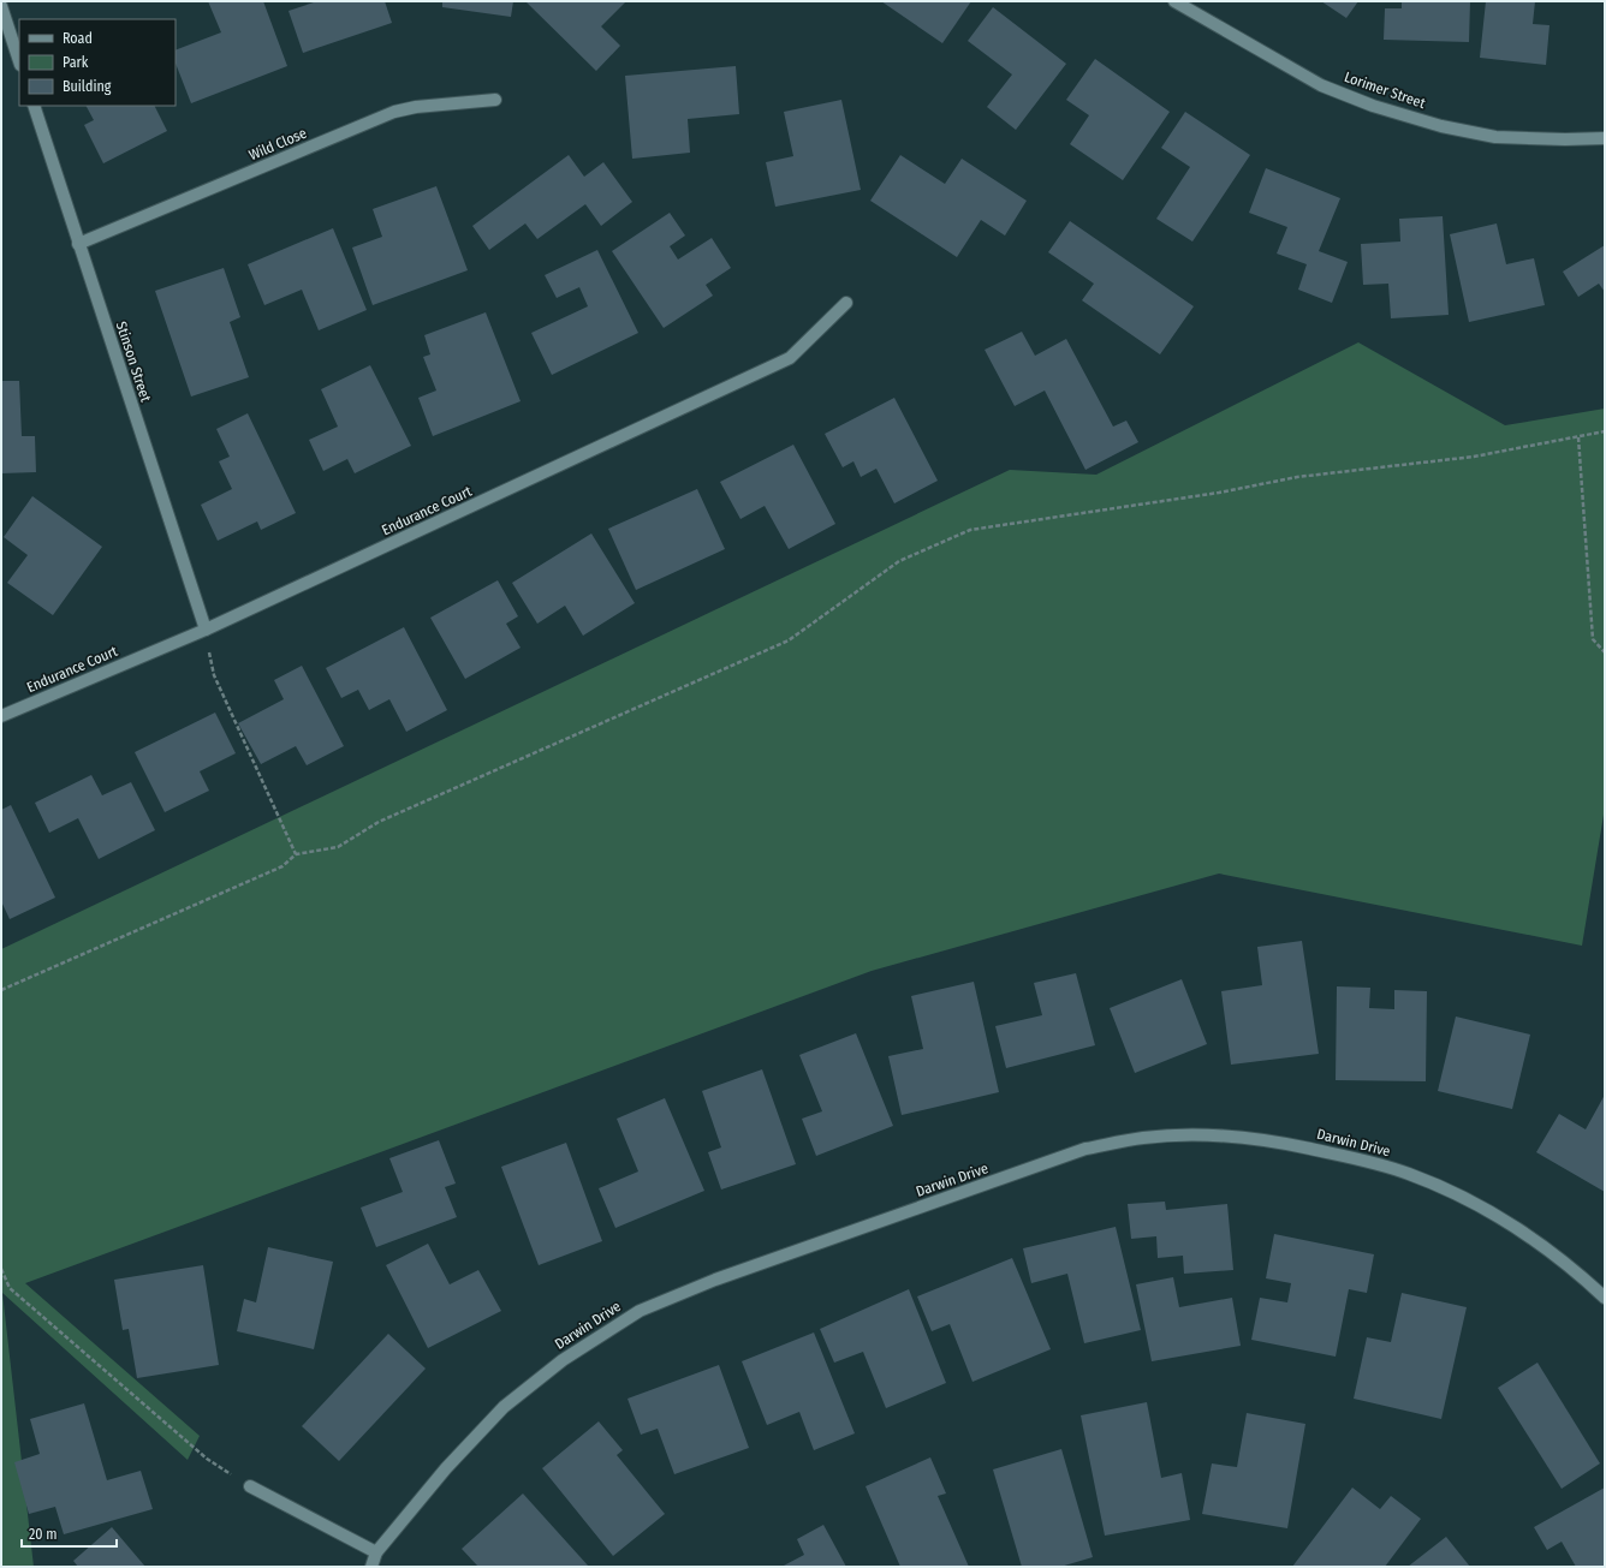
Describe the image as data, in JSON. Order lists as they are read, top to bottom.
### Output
{
  "streets": {
    "street": [
      "Lorimer Street",
      "Wild Close",
      "Stinson Street",
      "Endurance Court",
      "Darwin Drive"
    ]
  },
  "crossings": [
    ["Wild Close", "Stinson Street"],
    ["Stinson Street", "Endurance Court"]
  ],
  "legend": ["Road", "Park", "Building"],
  "scale_bar": "20 m"
}
